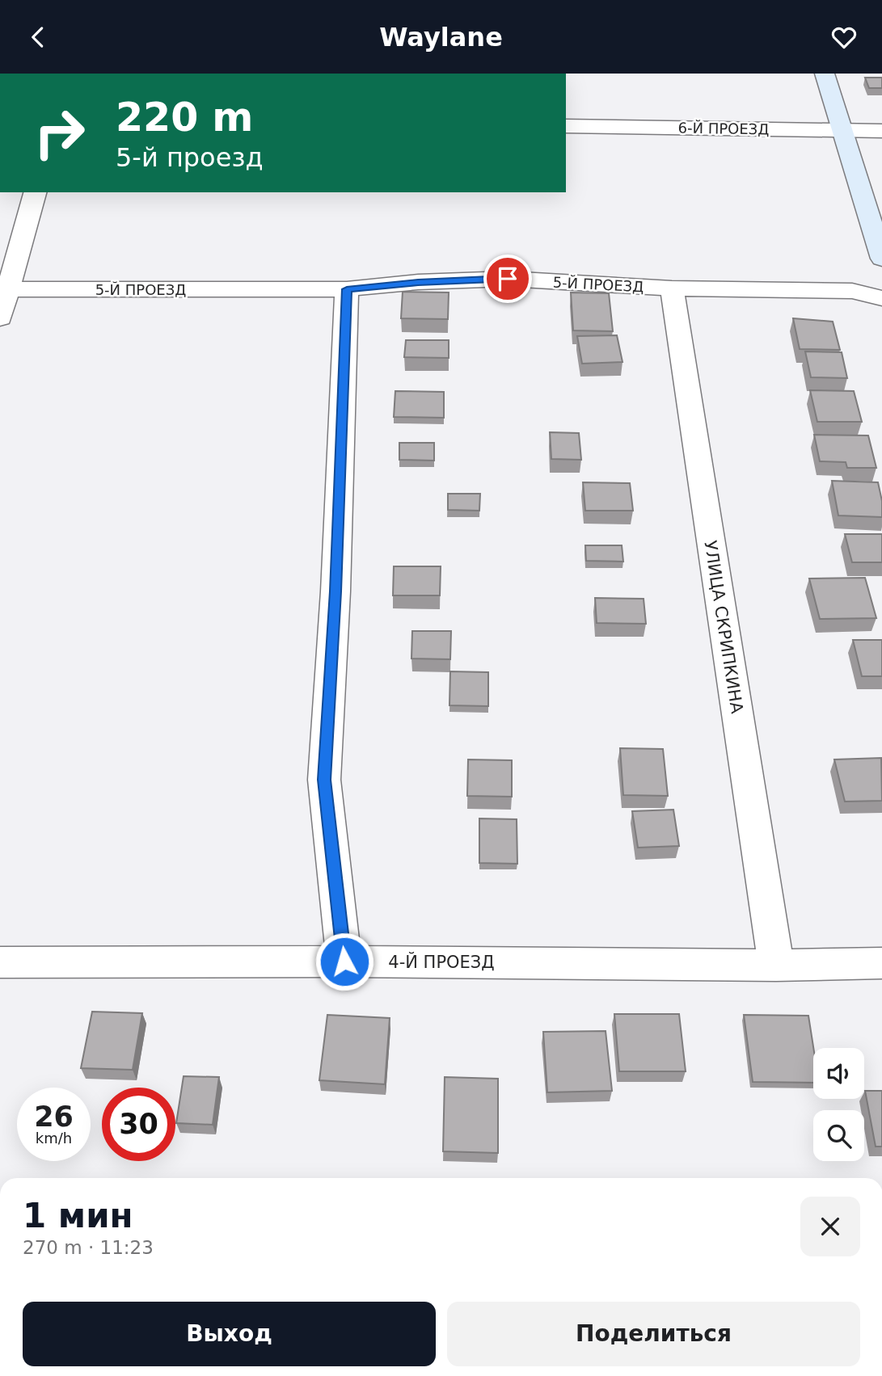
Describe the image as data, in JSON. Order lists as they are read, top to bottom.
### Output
{
  "streets": {
    "street": [
      "6-Й ПРОЕЗД",
      "5-Й ПРОЕЗД",
      "УЛИЦА СКРИПКИНА",
      "4-Й ПРОЕЗД"
    ]
  },
  "crossings": [
    ["5-Й ПРОЕЗД", "УЛИЦА СКРИПКИНА"],
    ["УЛИЦА СКРИПКИНА", "4-Й ПРОЕЗД"]
  ],
  "page": {
    "header": "Waylane",
    "turn": ["220 m", "5-й проезд"],
    "speed": "26 km/h",
    "limit": "30",
    "heading": ["1 мин", "270 m · 11:23"],
    "buttons": ["Выход", "Поделиться"]
  }
}
